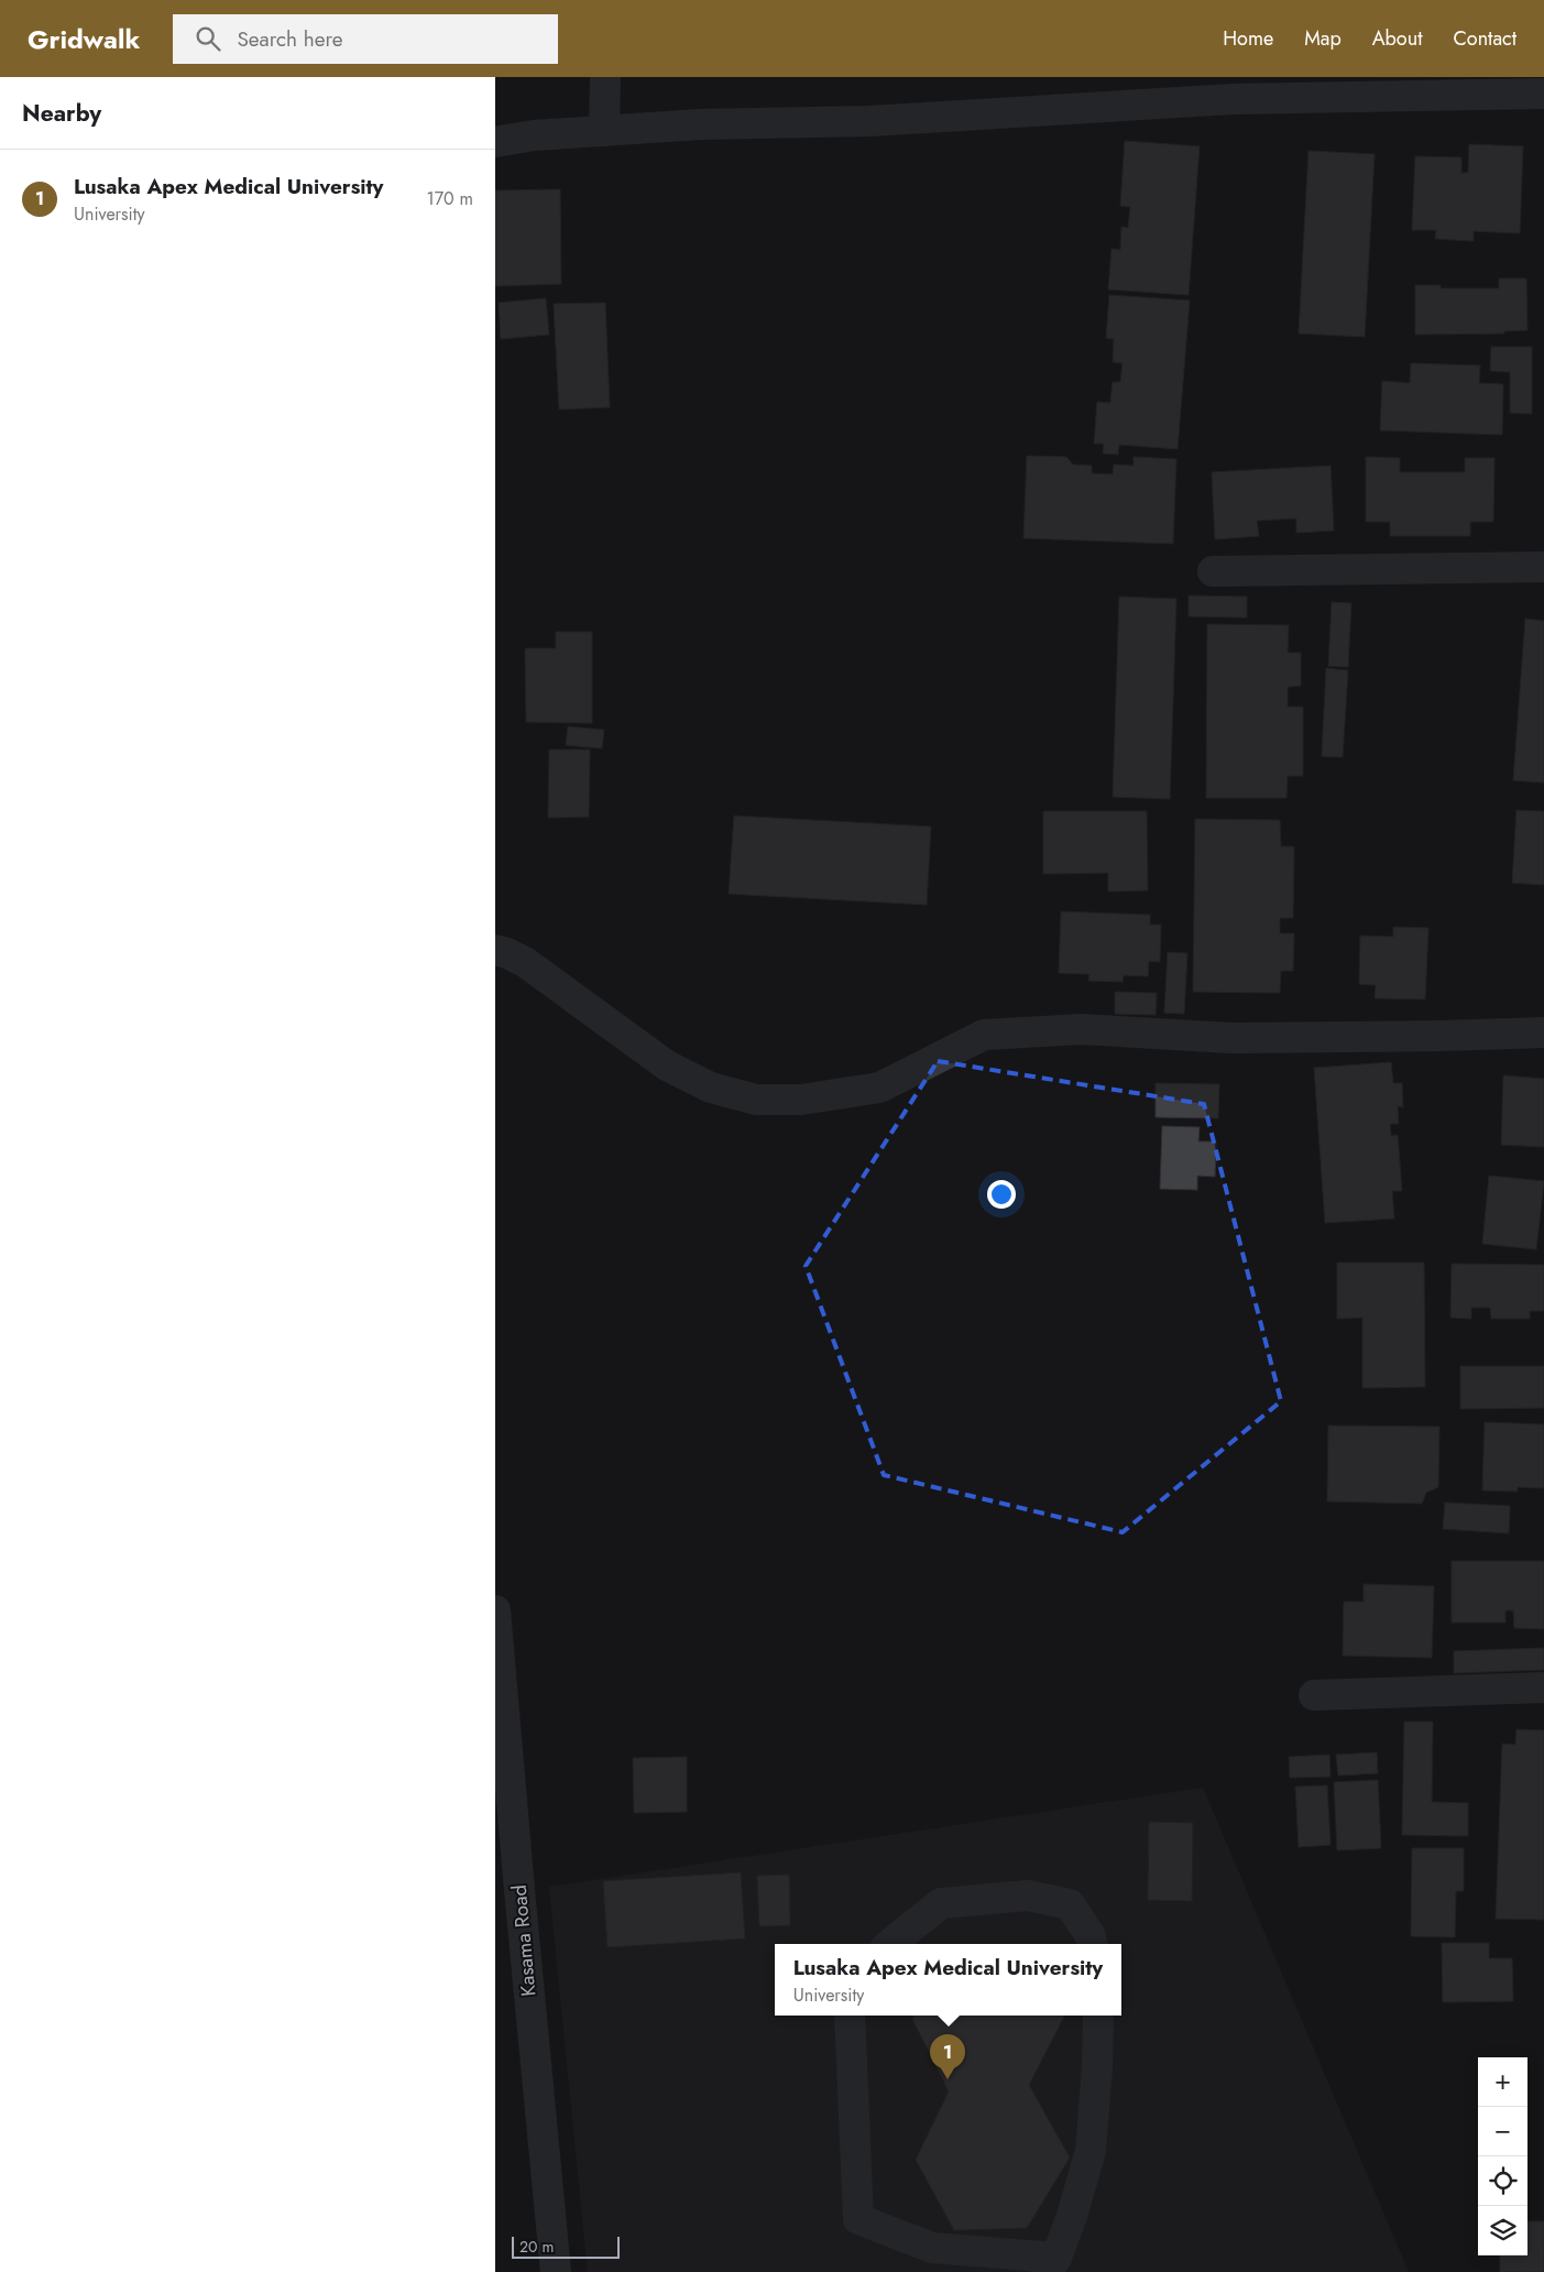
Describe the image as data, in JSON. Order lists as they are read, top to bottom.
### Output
{
  "streets": {
    "street": ["Kasama Road"]
  },
  "scale_bar": "20 m",
  "page": {
    "header": "Gridwalk",
    "search": "Search here",
    "nav": [
      "Home",
      "Map",
      "About",
      "Contact"
    ],
    "heading": "Nearby",
    "list": [
      {
        "mark": "1",
        "name": "Lusaka Apex Medical University",
        "note": "University",
        "value": "170 m"
      }
    ],
    "popup": ["Lusaka Apex Medical University", "University"],
    "pins": "1",
    "map_buttons": ["+", "−"],
    "scale": "20 m"
  }
}
